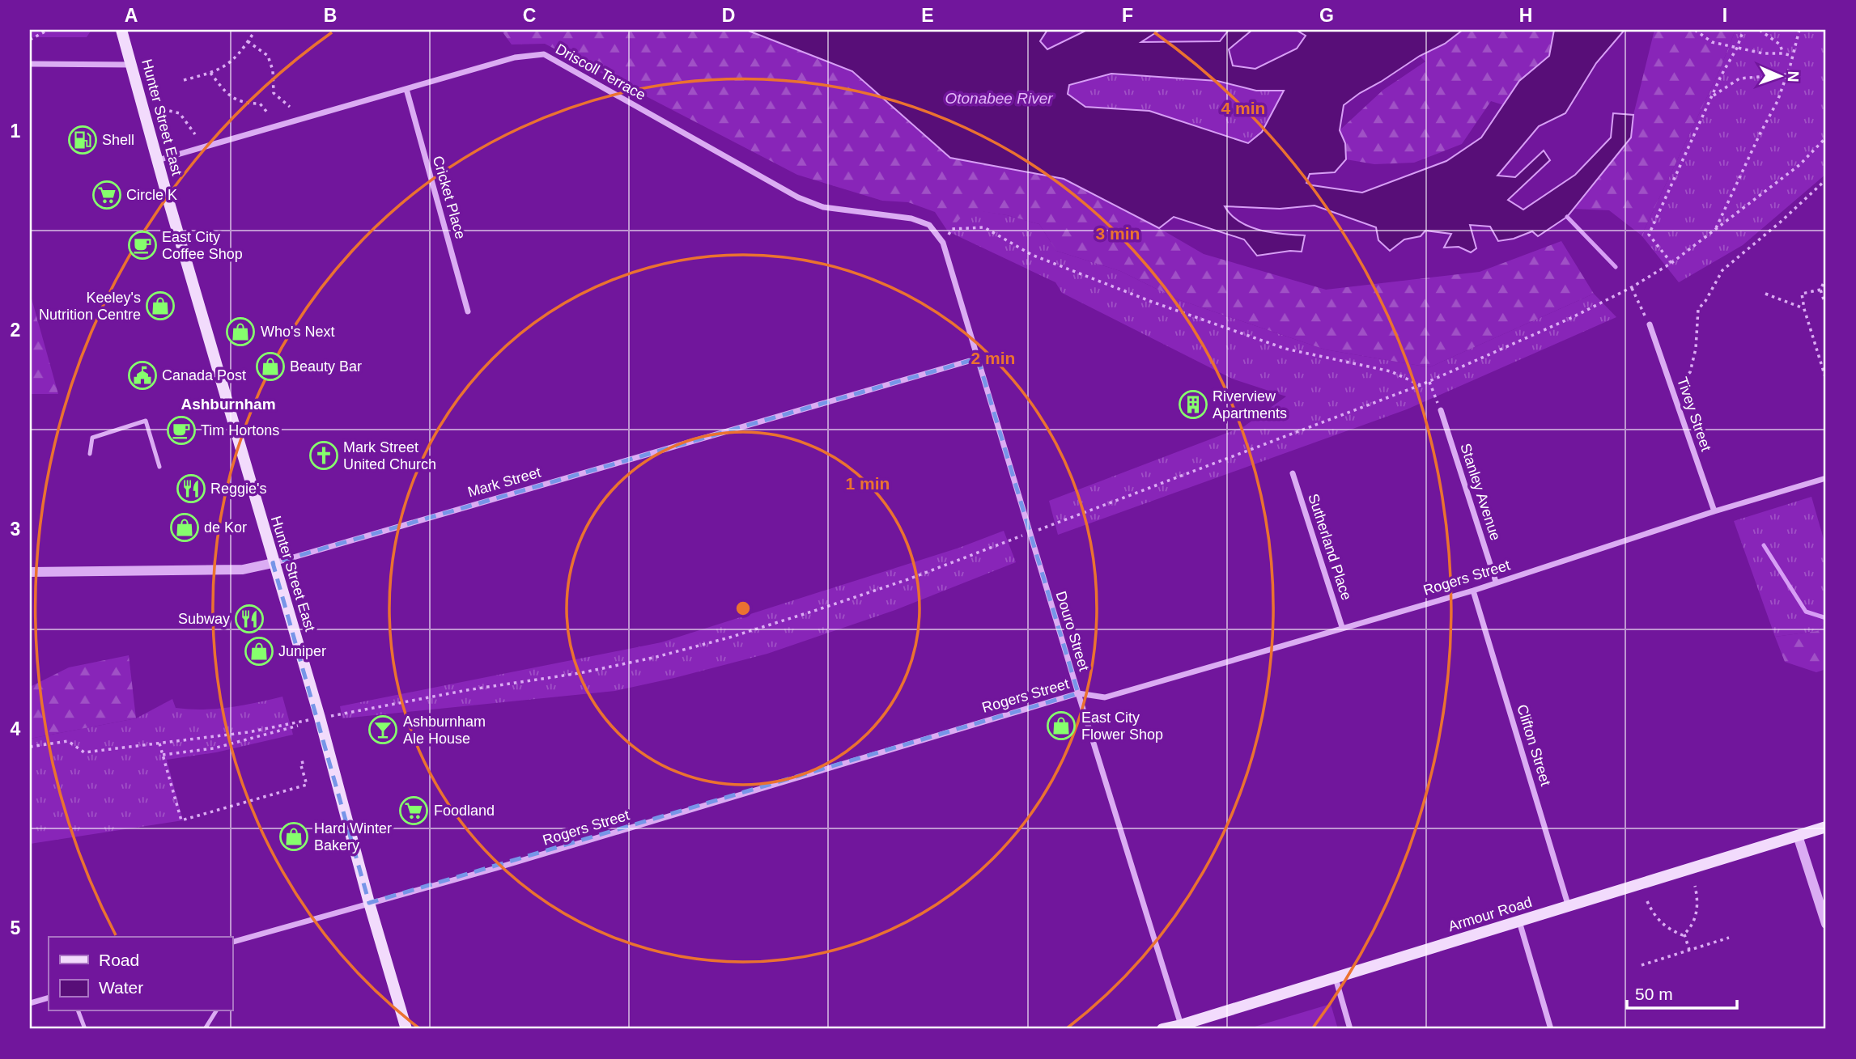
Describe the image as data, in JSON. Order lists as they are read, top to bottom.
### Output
{
  "streets": {
    "main road": ["Hunter Street East", "Armour Road"],
    "street": [
      "Driscoll Terrace",
      "Cricket Place",
      "Tivey Street",
      "Mark Street",
      "Stanley Avenue",
      "Sutherland Place",
      "Rogers Street",
      "Douro Street",
      "Clifton Street"
    ]
  },
  "crossings": [
    ["Driscoll Terrace", "Hunter Street East"],
    ["Driscoll Terrace", "Cricket Place"],
    ["Driscoll Terrace", "Douro Street"],
    ["Hunter Street East", "Mark Street"],
    ["Hunter Street East", "Rogers Street"],
    ["Tivey Street", "Rogers Street"],
    ["Mark Street", "Douro Street"],
    ["Stanley Avenue", "Rogers Street"],
    ["Sutherland Place", "Rogers Street"],
    ["Rogers Street", "Douro Street"],
    ["Rogers Street", "Clifton Street"],
    ["Douro Street", "Armour Road"],
    ["Clifton Street", "Armour Road"]
  ],
  "districts": ["Ashburnham"],
  "water": ["Otonabee River"],
  "places": {
    "fuel station": ["Shell"],
    "supermarket": ["Circle K", "Foodland"],
    "cafe": ["East City Coffee Shop", "Tim Hortons"],
    "shop": [
      "Keeley's Nutrition Centre",
      "Who's Next",
      "Beauty Bar",
      "de Kor",
      "Juniper",
      "East City Flower Shop",
      "Hard Winter Bakery"
    ],
    "public building": ["Canada Post"],
    "building": ["Riverview Apartments"],
    "church": ["Mark Street United Church"],
    "restaurant": ["Reggie's", "Subway"],
    "bar": ["Ashburnham Ale House"]
  },
  "legend": ["Road", "Water"],
  "scale_bar": "50 m",
  "north": "right",
  "grid": {
    "columns": [
      "A",
      "B",
      "C",
      "D",
      "E",
      "F",
      "G",
      "H",
      "I"
    ],
    "rows": [
      "1",
      "2",
      "3",
      "4",
      "5"
    ]
  },
  "rings": [
    "4 min",
    "3 min",
    "2 min",
    "1 min"
  ]
}
